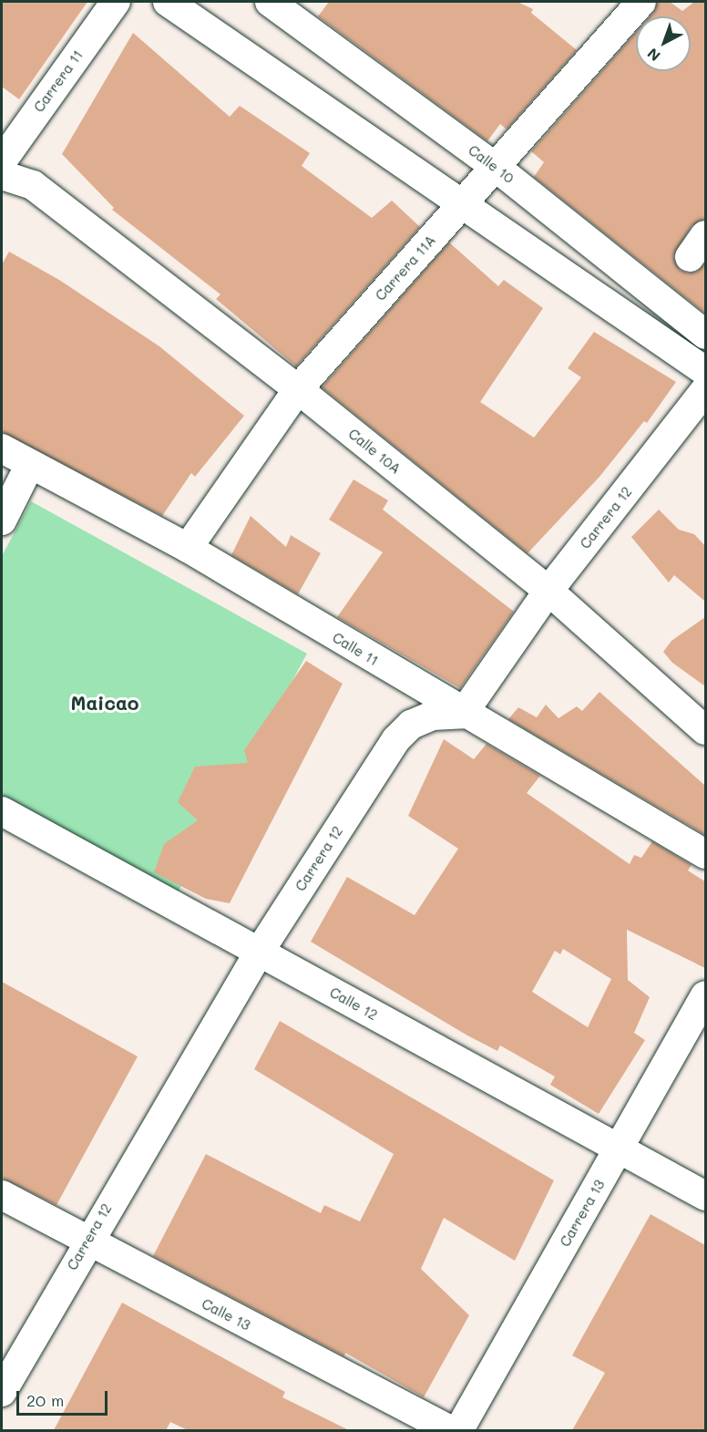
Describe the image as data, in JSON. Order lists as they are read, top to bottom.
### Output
{
  "streets": {
    "street": [
      "Carrera 11",
      "Calle 10",
      "Carrera 11A",
      "Calle 10A",
      "Carrera 12",
      "Calle 11",
      "Calle 12",
      "Carrera 13",
      "Calle 13"
    ]
  },
  "crossings": [
    ["Carrera 11", "Calle 10A"],
    ["Calle 10", "Carrera 11A"],
    ["Carrera 11A", "Calle 10A"],
    ["Carrera 11A", "Calle 11"],
    ["Calle 10A", "Carrera 12"],
    ["Carrera 12", "Calle 11"],
    ["Carrera 12", "Calle 12"],
    ["Carrera 12", "Calle 13"],
    ["Calle 12", "Carrera 13"]
  ],
  "districts": ["Maicao"],
  "scale_bar": "20 m",
  "north": "bottom left"
}
